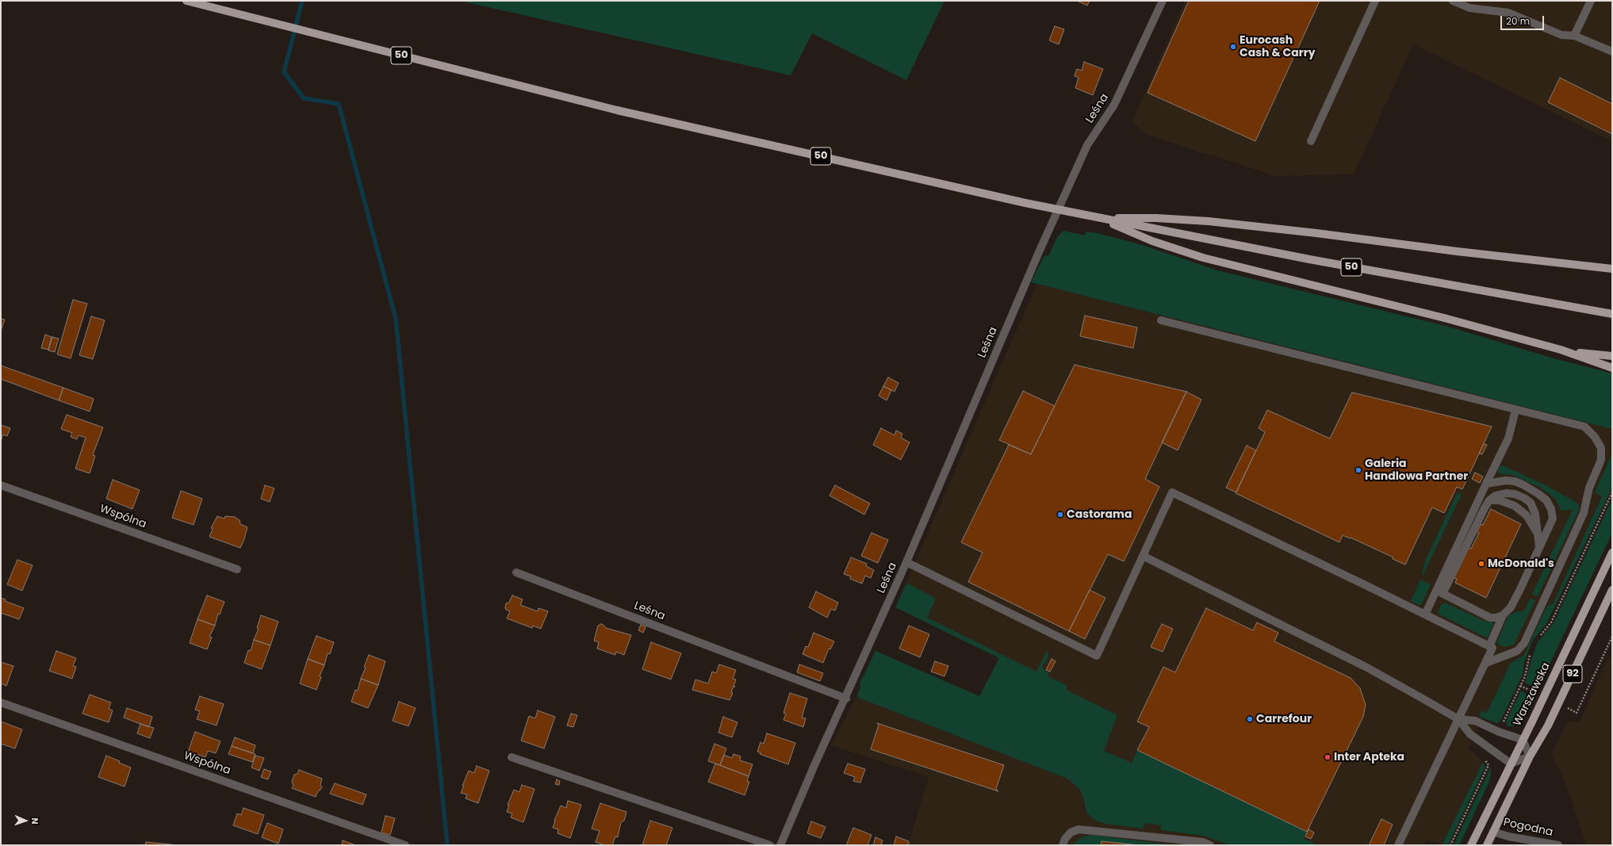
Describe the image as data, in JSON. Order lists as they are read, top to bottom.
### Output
{
  "streets": {
    "main road": ["50", "92", "Warszawska"],
    "street": ["Leśna", "Wspólna", "Pogodna"]
  },
  "crossings": [
    ["92", "Pogodna"]
  ],
  "places": [
    "Eurocash Cash & Carry",
    "Galeria Handlowa Partner",
    "Castorama",
    "McDonald's",
    "Carrefour",
    "Inter Apteka"
  ],
  "scale_bar": "20 m",
  "north": "right"
}
